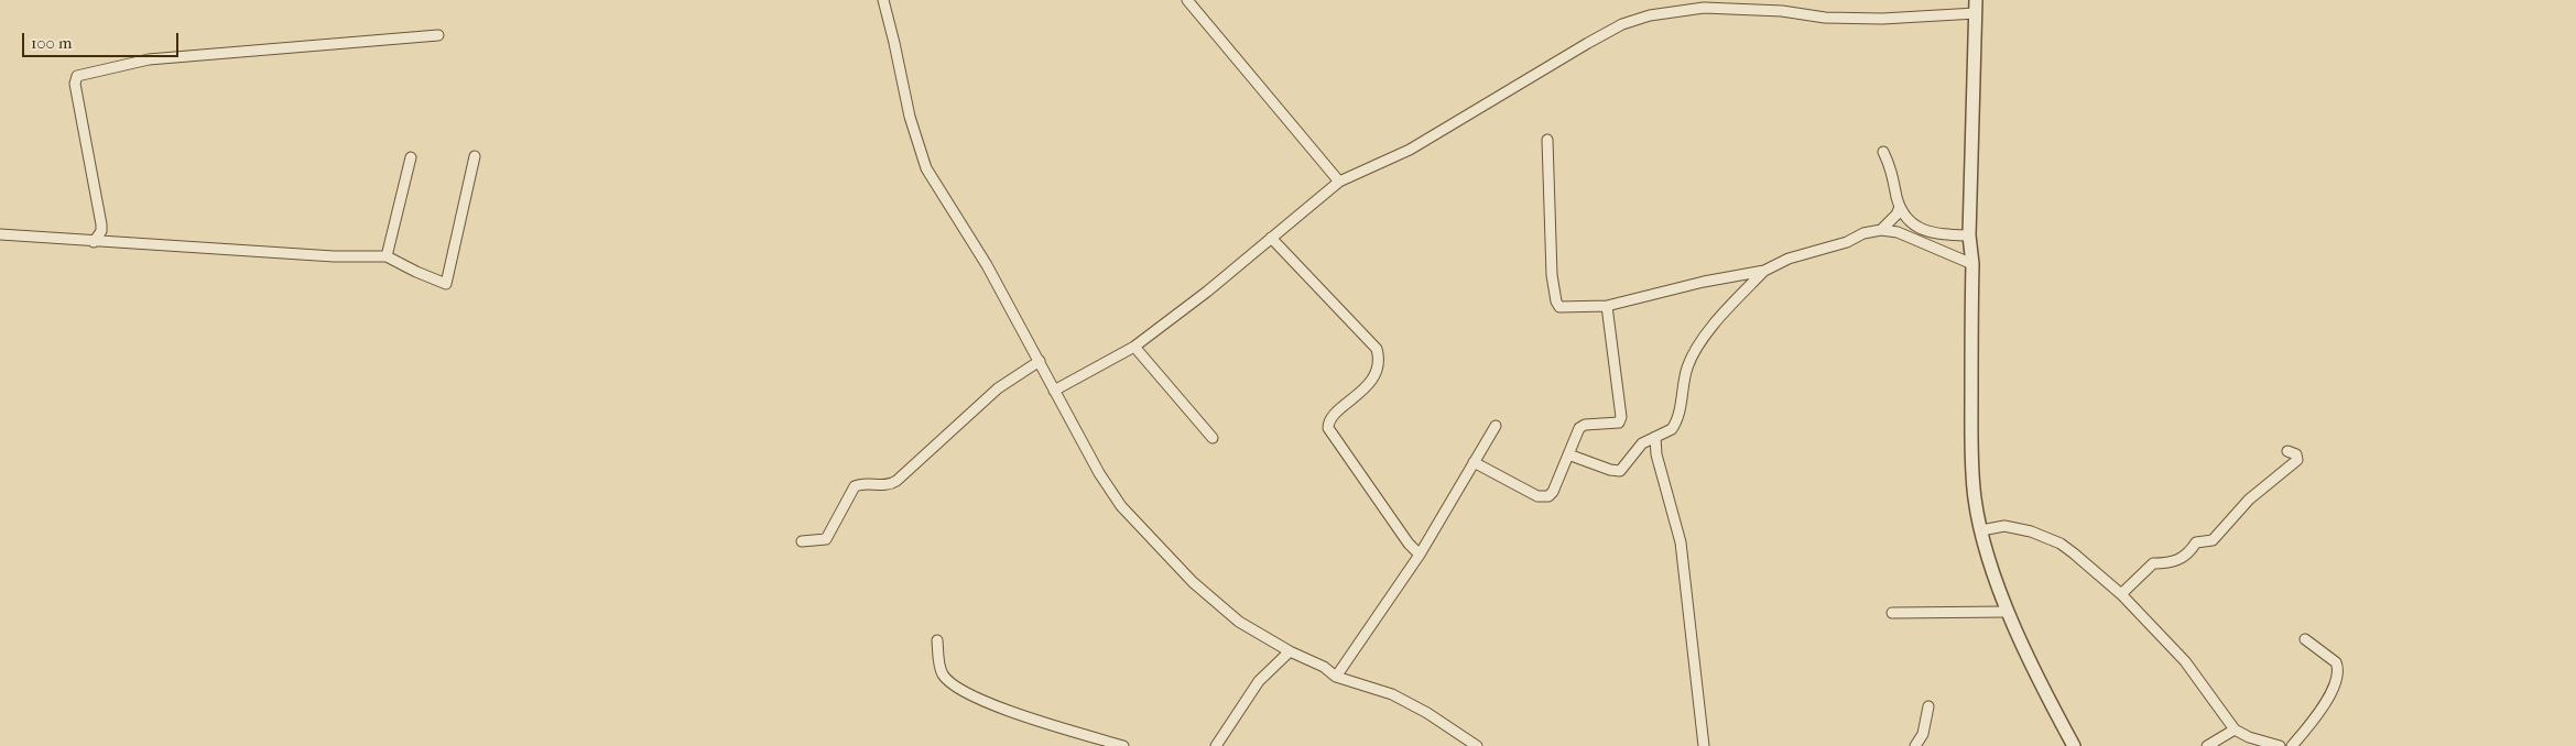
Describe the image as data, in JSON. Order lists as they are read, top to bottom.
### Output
{
  "scale_bar": "100 m"
}
